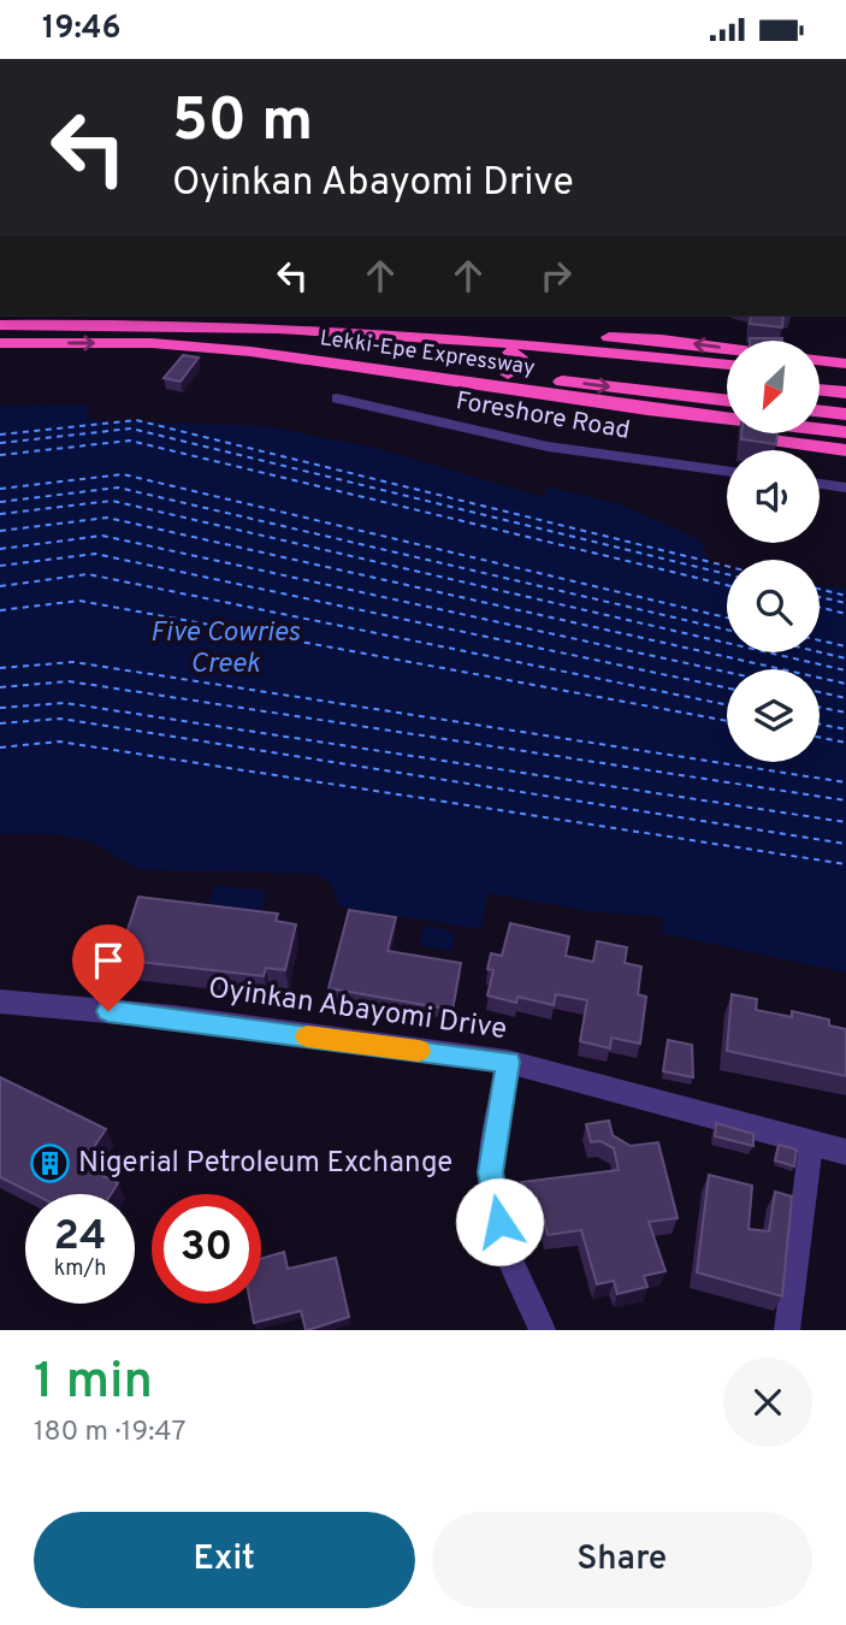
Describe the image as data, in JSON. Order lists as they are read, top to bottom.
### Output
{
  "streets": {
    "highway": ["Lekki-Epe Expressway"],
    "street": ["Foreshore Road", "Oyinkan Abayomi Drive"]
  },
  "water": ["Five Cowries Creek"],
  "places": {
    "building": ["Nigerial Petroleum Exchange"]
  },
  "north": "bottom left",
  "page": {
    "status": "19:46",
    "turn": ["50 m", "Oyinkan Abayomi Drive"],
    "speed": "24 km/h",
    "limit": "30",
    "heading": ["1 min", "180 m · 19:47"],
    "buttons": ["Exit", "Share"]
  }
}
